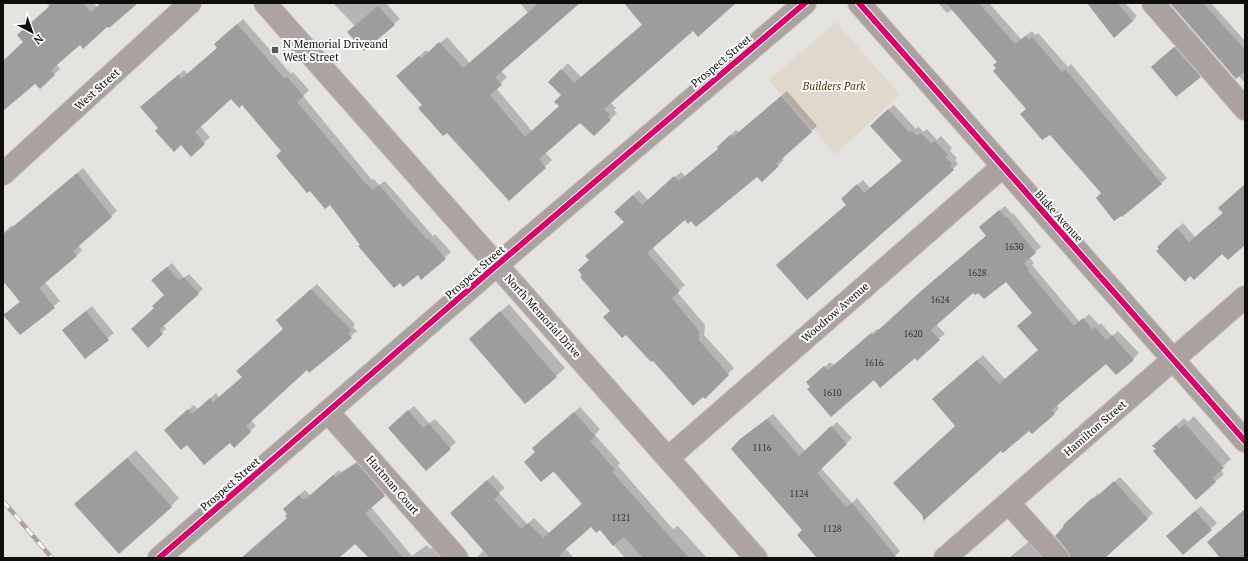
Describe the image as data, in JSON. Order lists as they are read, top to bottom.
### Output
{
  "streets": {
    "main road": ["North Memorial Drive"],
    "street": [
      "Prospect Street",
      "West Street",
      "Blake Avenue",
      "Woodrow Avenue",
      "Hamilton Street",
      "Hartman Court"
    ]
  },
  "crossings": [
    ["Prospect Street", "North Memorial Drive"],
    ["Prospect Street", "Hartman Court"],
    ["Blake Avenue", "Woodrow Avenue"],
    ["Blake Avenue", "Hamilton Street"],
    ["Woodrow Avenue", "North Memorial Drive"]
  ],
  "parks": ["Builders Park"],
  "places": {
    "transit": ["N Memorial Driveand West Street"]
  },
  "house_numbers": [
    "1630",
    "1628",
    "1624",
    "1620",
    "1616",
    "1610",
    "1116",
    "1124",
    "1121",
    "1128"
  ],
  "north": "bottom right"
}
